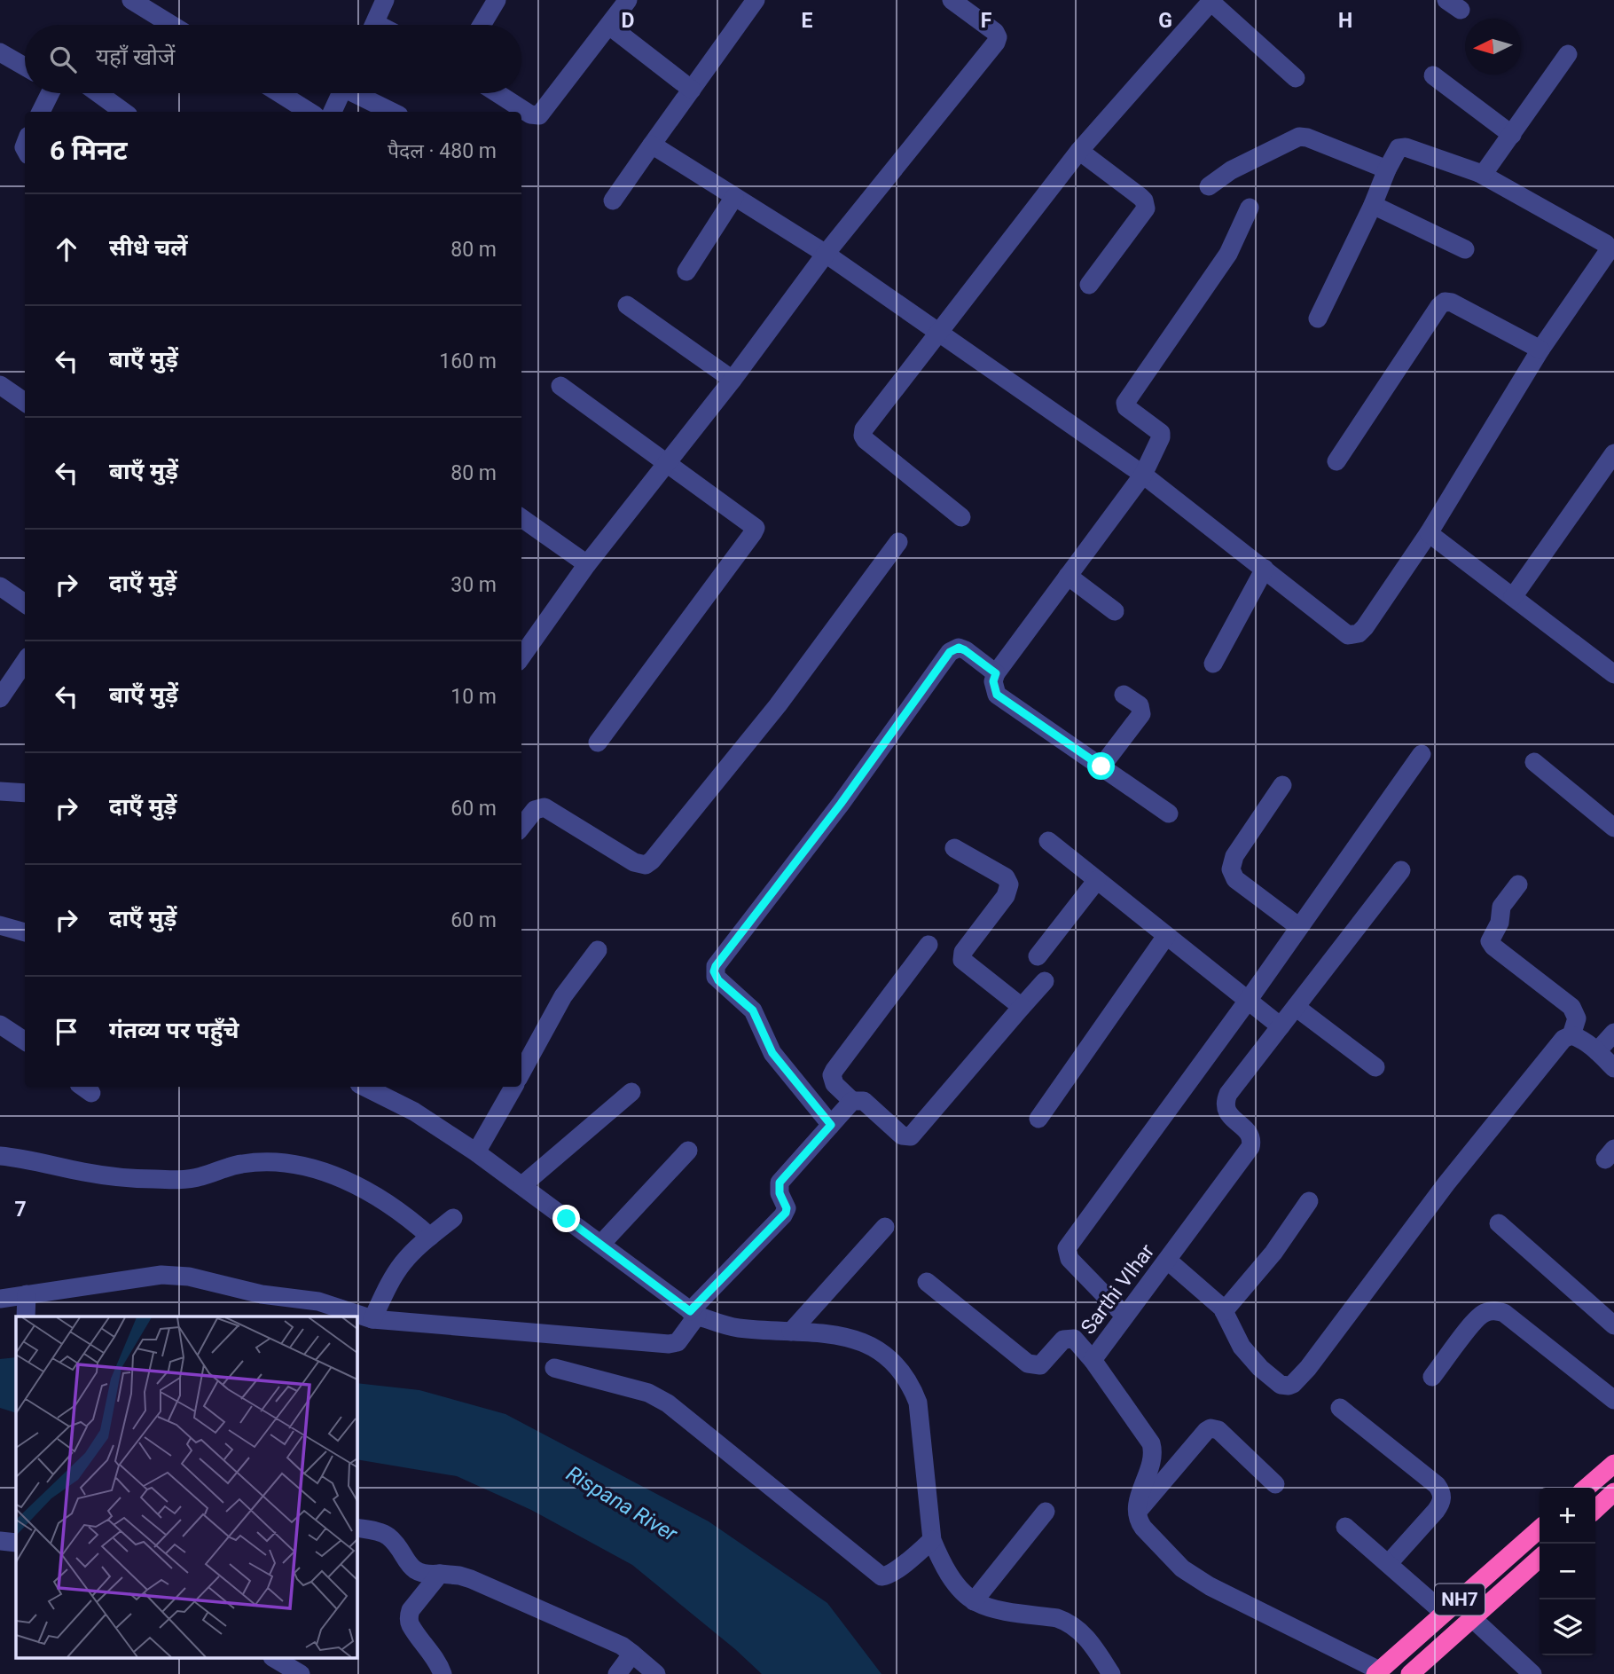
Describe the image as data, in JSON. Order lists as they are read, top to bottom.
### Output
{
  "streets": {
    "highway": ["NH7"],
    "street": ["Sarthi VIhar"]
  },
  "water": ["Rispana River"],
  "north": "left",
  "page": {
    "search": "यहाँ खोजें",
    "heading": ["6 मिनट", "पैदल · 480 m"],
    "list": [
      ["सीधे चलें", "80 m"],
      ["बाएँ मुड़ें", "160 m"],
      ["बाएँ मुड़ें", "80 m"],
      ["दाएँ मुड़ें", "30 m"],
      ["बाएँ मुड़ें", "10 m"],
      ["दाएँ मुड़ें", "60 m"],
      ["दाएँ मुड़ें", "60 m"],
      "गंतव्य पर पहुँचे"
    ],
    "map_buttons": ["+", "−"]
  },
  "grid": {
    "columns": [
      "D",
      "E",
      "F",
      "G",
      "H"
    ],
    "rows": ["7"]
  }
}
